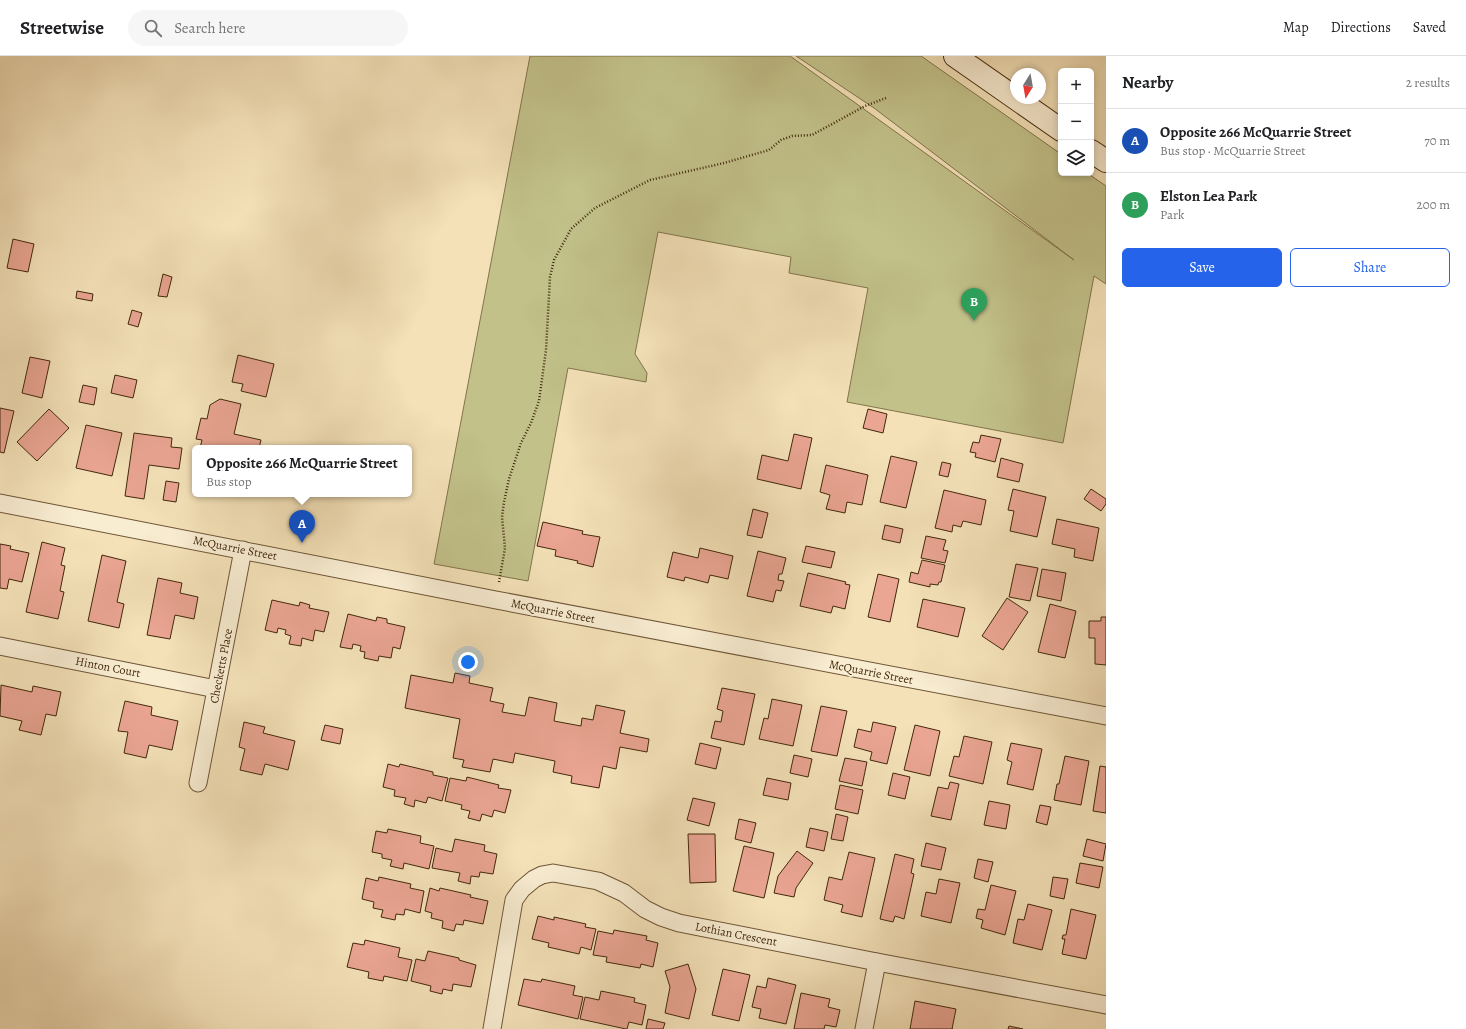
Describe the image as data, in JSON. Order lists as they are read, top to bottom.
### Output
{
  "streets": {
    "street": [
      "McQuarrie Street",
      "Checketts Place",
      "Hinton Court",
      "Lothian Crescent"
    ]
  },
  "crossings": [
    ["McQuarrie Street", "Checketts Place"],
    ["Checketts Place", "Hinton Court"]
  ],
  "north": "bottom",
  "page": {
    "header": "Streetwise",
    "search": "Search here",
    "nav": ["Map", "Directions", "Saved"],
    "heading": ["Nearby", "2 results"],
    "map_buttons": ["+", "−"],
    "list": [
      {
        "mark": "A",
        "name": "Opposite 266 McQuarrie Street",
        "note": "Bus stop · McQuarrie Street",
        "value": "70 m"
      },
      {
        "mark": "B",
        "name": "Elston Lea Park",
        "note": "Park",
        "value": "200 m"
      }
    ],
    "buttons": ["Save", "Share"],
    "pins": ["B", "A"],
    "popup": ["Opposite 266 McQuarrie Street", "Bus stop"]
  }
}
